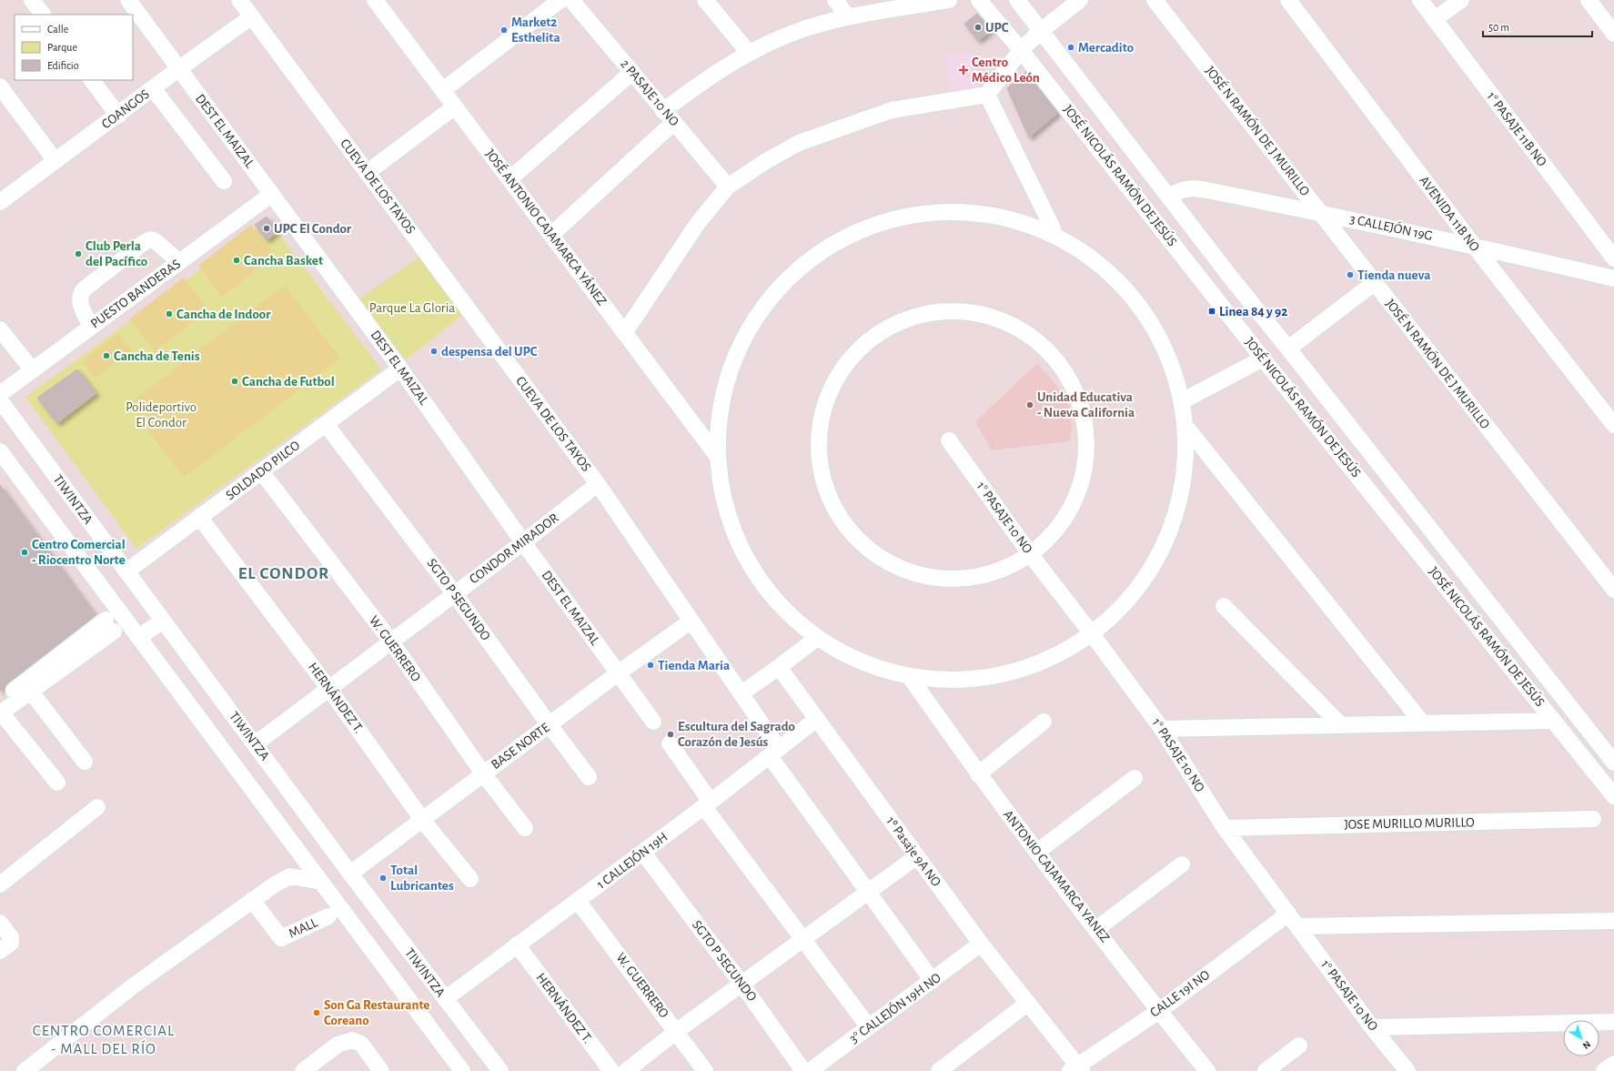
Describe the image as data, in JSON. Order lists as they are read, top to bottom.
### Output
{
  "streets": {
    "street": [
      "2 PASAJE 10 NO",
      "COANGOS",
      "1° PASAJE 11B NO",
      "DEST EL MAIZAL",
      "JOSÉ N RAMÓN DE J MURILLO",
      "JOSÉ NICOLÁS RAMÓN DE JESÚS",
      "CUEVA DE LOS TAYOS",
      "AVENIDA 11B NO",
      "JOSÉ ANTONIO CAJAMARCA YÁNEZ",
      "3 CALLEJÓN 19G",
      "PUESTO BANDERAS",
      "SOLDADO PILCO",
      "TIWINTZA",
      "1° PASAJE 10 NO",
      "CONDOR MIRADOR",
      "SGTO P SEGUNDO",
      "W. GUERRERO",
      "HERNÁNDEZ T.",
      "BASE NORTE",
      "JOSE MURILLO MURILLO",
      "1º Pasaje 9A NO",
      "1 CALLEJÓN 19H",
      "ANTONIO CAJAMARCA YANEZ",
      "MALL",
      "CALLE 19I NO",
      "3° CALLEJÓN 19H NO"
    ]
  },
  "crossings": [
    ["COANGOS", "DEST EL MAIZAL"],
    ["COANGOS", "CUEVA DE LOS TAYOS"],
    ["DEST EL MAIZAL", "PUESTO BANDERAS"],
    ["DEST EL MAIZAL", "SOLDADO PILCO"],
    ["DEST EL MAIZAL", "CONDOR MIRADOR"],
    ["DEST EL MAIZAL", "BASE NORTE"],
    ["JOSÉ N RAMÓN DE J MURILLO", "3 CALLEJÓN 19G"],
    ["JOSÉ NICOLÁS RAMÓN DE JESÚS", "3 CALLEJÓN 19G"],
    ["CUEVA DE LOS TAYOS", "CONDOR MIRADOR"],
    ["CUEVA DE LOS TAYOS", "BASE NORTE"],
    ["CUEVA DE LOS TAYOS", "1 CALLEJÓN 19H"],
    ["CUEVA DE LOS TAYOS", "3° CALLEJÓN 19H NO"],
    ["AVENIDA 11B NO", "3 CALLEJÓN 19G"],
    ["SOLDADO PILCO", "TIWINTZA"],
    ["SOLDADO PILCO", "SGTO P SEGUNDO"],
    ["SOLDADO PILCO", "W. GUERRERO"],
    ["SOLDADO PILCO", "HERNÁNDEZ T."],
    ["TIWINTZA", "CONDOR MIRADOR"],
    ["TIWINTZA", "BASE NORTE"],
    ["TIWINTZA", "1 CALLEJÓN 19H"],
    ["1° PASAJE 10 NO", "JOSE MURILLO MURILLO"],
    ["1° PASAJE 10 NO", "CALLE 19I NO"],
    ["CONDOR MIRADOR", "SGTO P SEGUNDO"],
    ["CONDOR MIRADOR", "W. GUERRERO"],
    ["CONDOR MIRADOR", "HERNÁNDEZ T."],
    ["SGTO P SEGUNDO", "BASE NORTE"],
    ["SGTO P SEGUNDO", "1 CALLEJÓN 19H"],
    ["W. GUERRERO", "BASE NORTE"],
    ["W. GUERRERO", "1 CALLEJÓN 19H"],
    ["HERNÁNDEZ T.", "BASE NORTE"],
    ["HERNÁNDEZ T.", "1 CALLEJÓN 19H"],
    ["1º Pasaje 9A NO", "1 CALLEJÓN 19H"],
    ["1º Pasaje 9A NO", "CALLE 19I NO"],
    ["1º Pasaje 9A NO", "3° CALLEJÓN 19H NO"],
    ["ANTONIO CAJAMARCA YANEZ", "CALLE 19I NO"]
  ],
  "districts": ["EL CONDOR", "CENTRO COMERCIAL - MALL DEL RÍO"],
  "parks": ["Parque La Gloria", "Polideportivo El Condor"],
  "places": {
    "other": [
      "UPC",
      "Market2 Esthelita",
      "Mercadito",
      "UPC El Condor",
      "Club Perla del Pacífico",
      "Cancha Basket",
      "Tienda nueva",
      "Cancha de Indoor",
      "despensa del UPC",
      "Cancha de Tenis",
      "Cancha de Futbol",
      "Unidad Educativa - Nueva California",
      "Centro Comercial - Riocentro Norte",
      "Tienda Maria",
      "Escultura del Sagrado Corazón de Jesús",
      "Total Lubricantes",
      "Son Ga Restaurante Coreano"
    ],
    "health": ["Centro Médico León"],
    "transit": ["Linea 84 y 92"]
  },
  "legend": ["Calle", "Parque", "Edificio"],
  "scale_bar": "50 m",
  "north": "bottom right"
}
